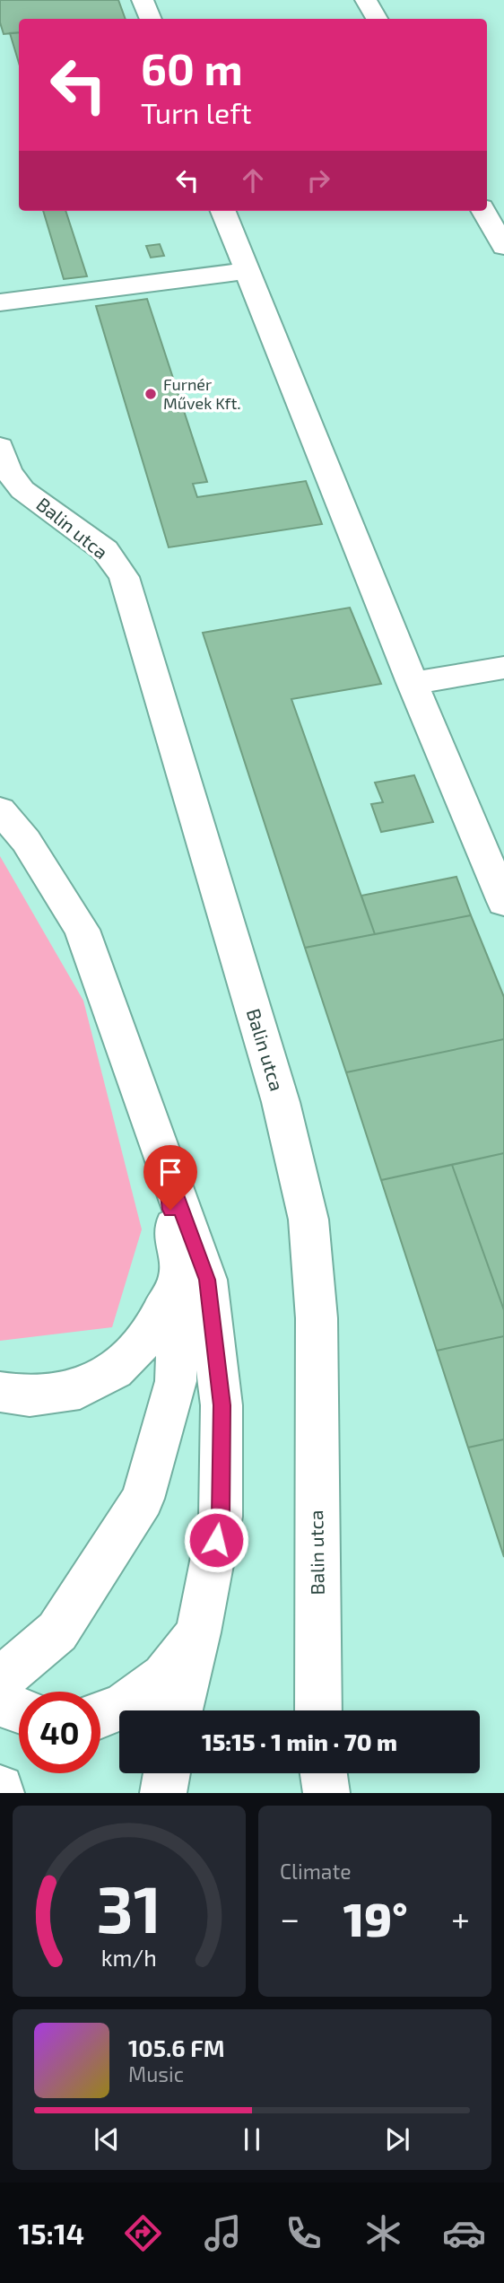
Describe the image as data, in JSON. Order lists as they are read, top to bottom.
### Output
{
  "streets": {
    "street": ["Balin utca"]
  },
  "places": ["Furnér Művek Kft."],
  "page": {
    "turn": ["60 m", "Turn left"],
    "limit": "40",
    "trip": "15:15 · 1 min · 70 m",
    "tile": "Climate",
    "heat": ["−", "19°", "+"],
    "song": ["105.6 FM", "Music"],
    "tabs": "15:14",
    "gauge": ["31", "km/h"]
  }
}
